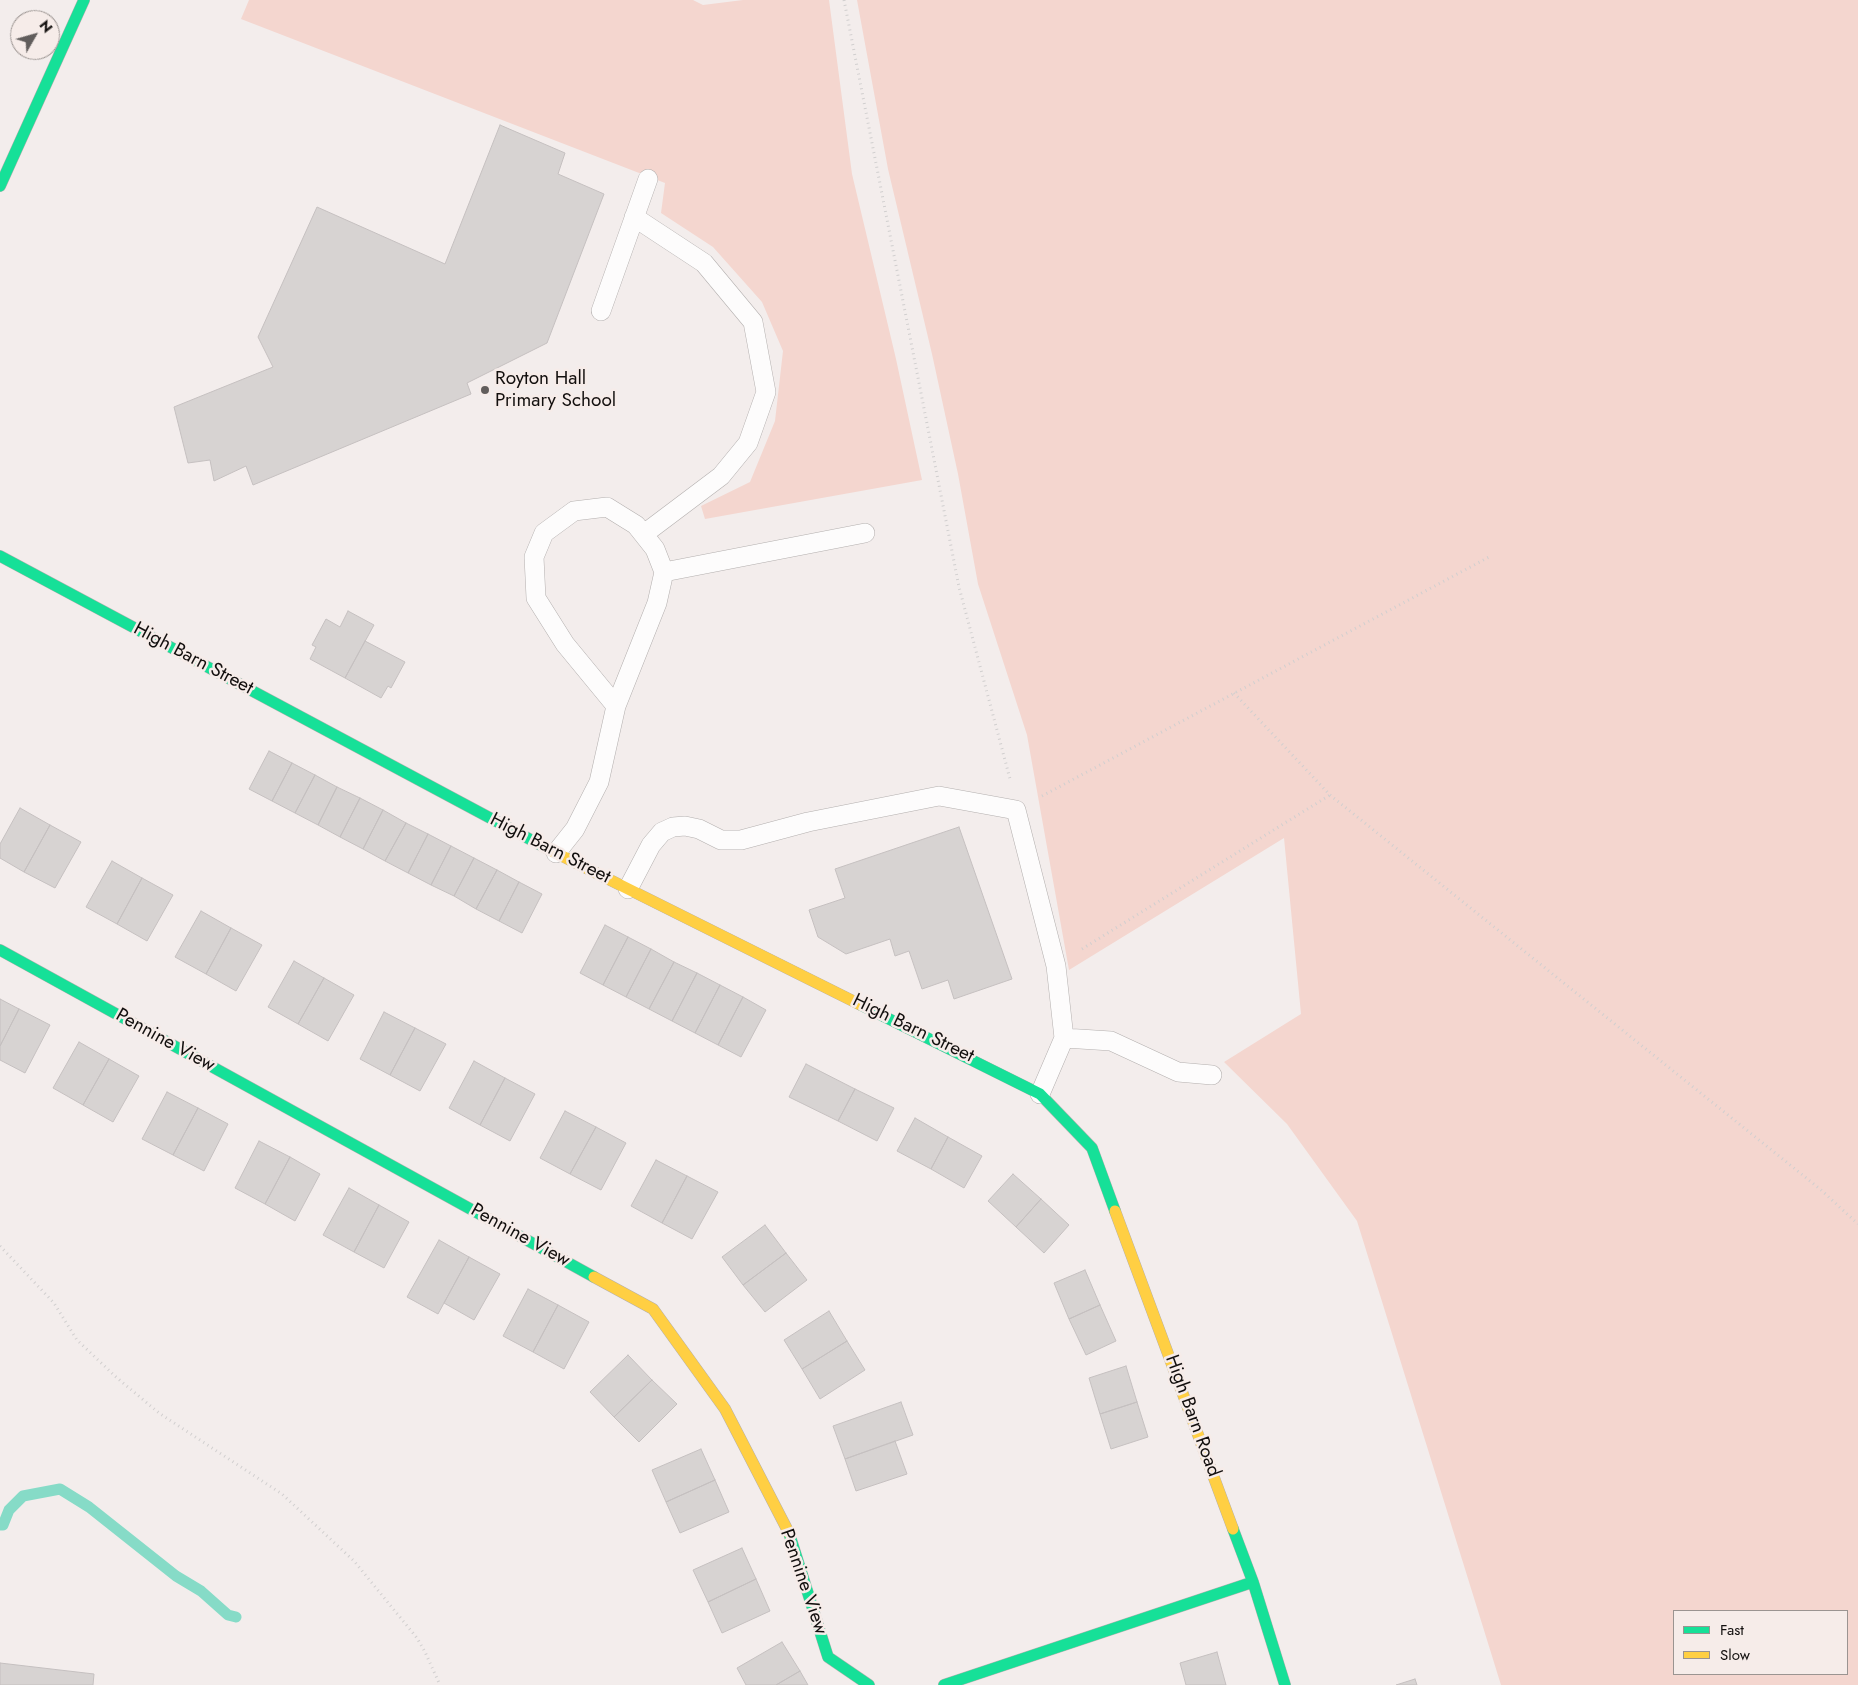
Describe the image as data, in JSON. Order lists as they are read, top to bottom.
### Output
{
  "streets": {
    "street": ["High Barn Street", "Pennine View", "High Barn Road"]
  },
  "crossings": [
    ["High Barn Street", "High Barn Road"]
  ],
  "places": ["Royton Hall Primary School"],
  "legend": ["Fast", "Slow"],
  "north": "top right"
}
